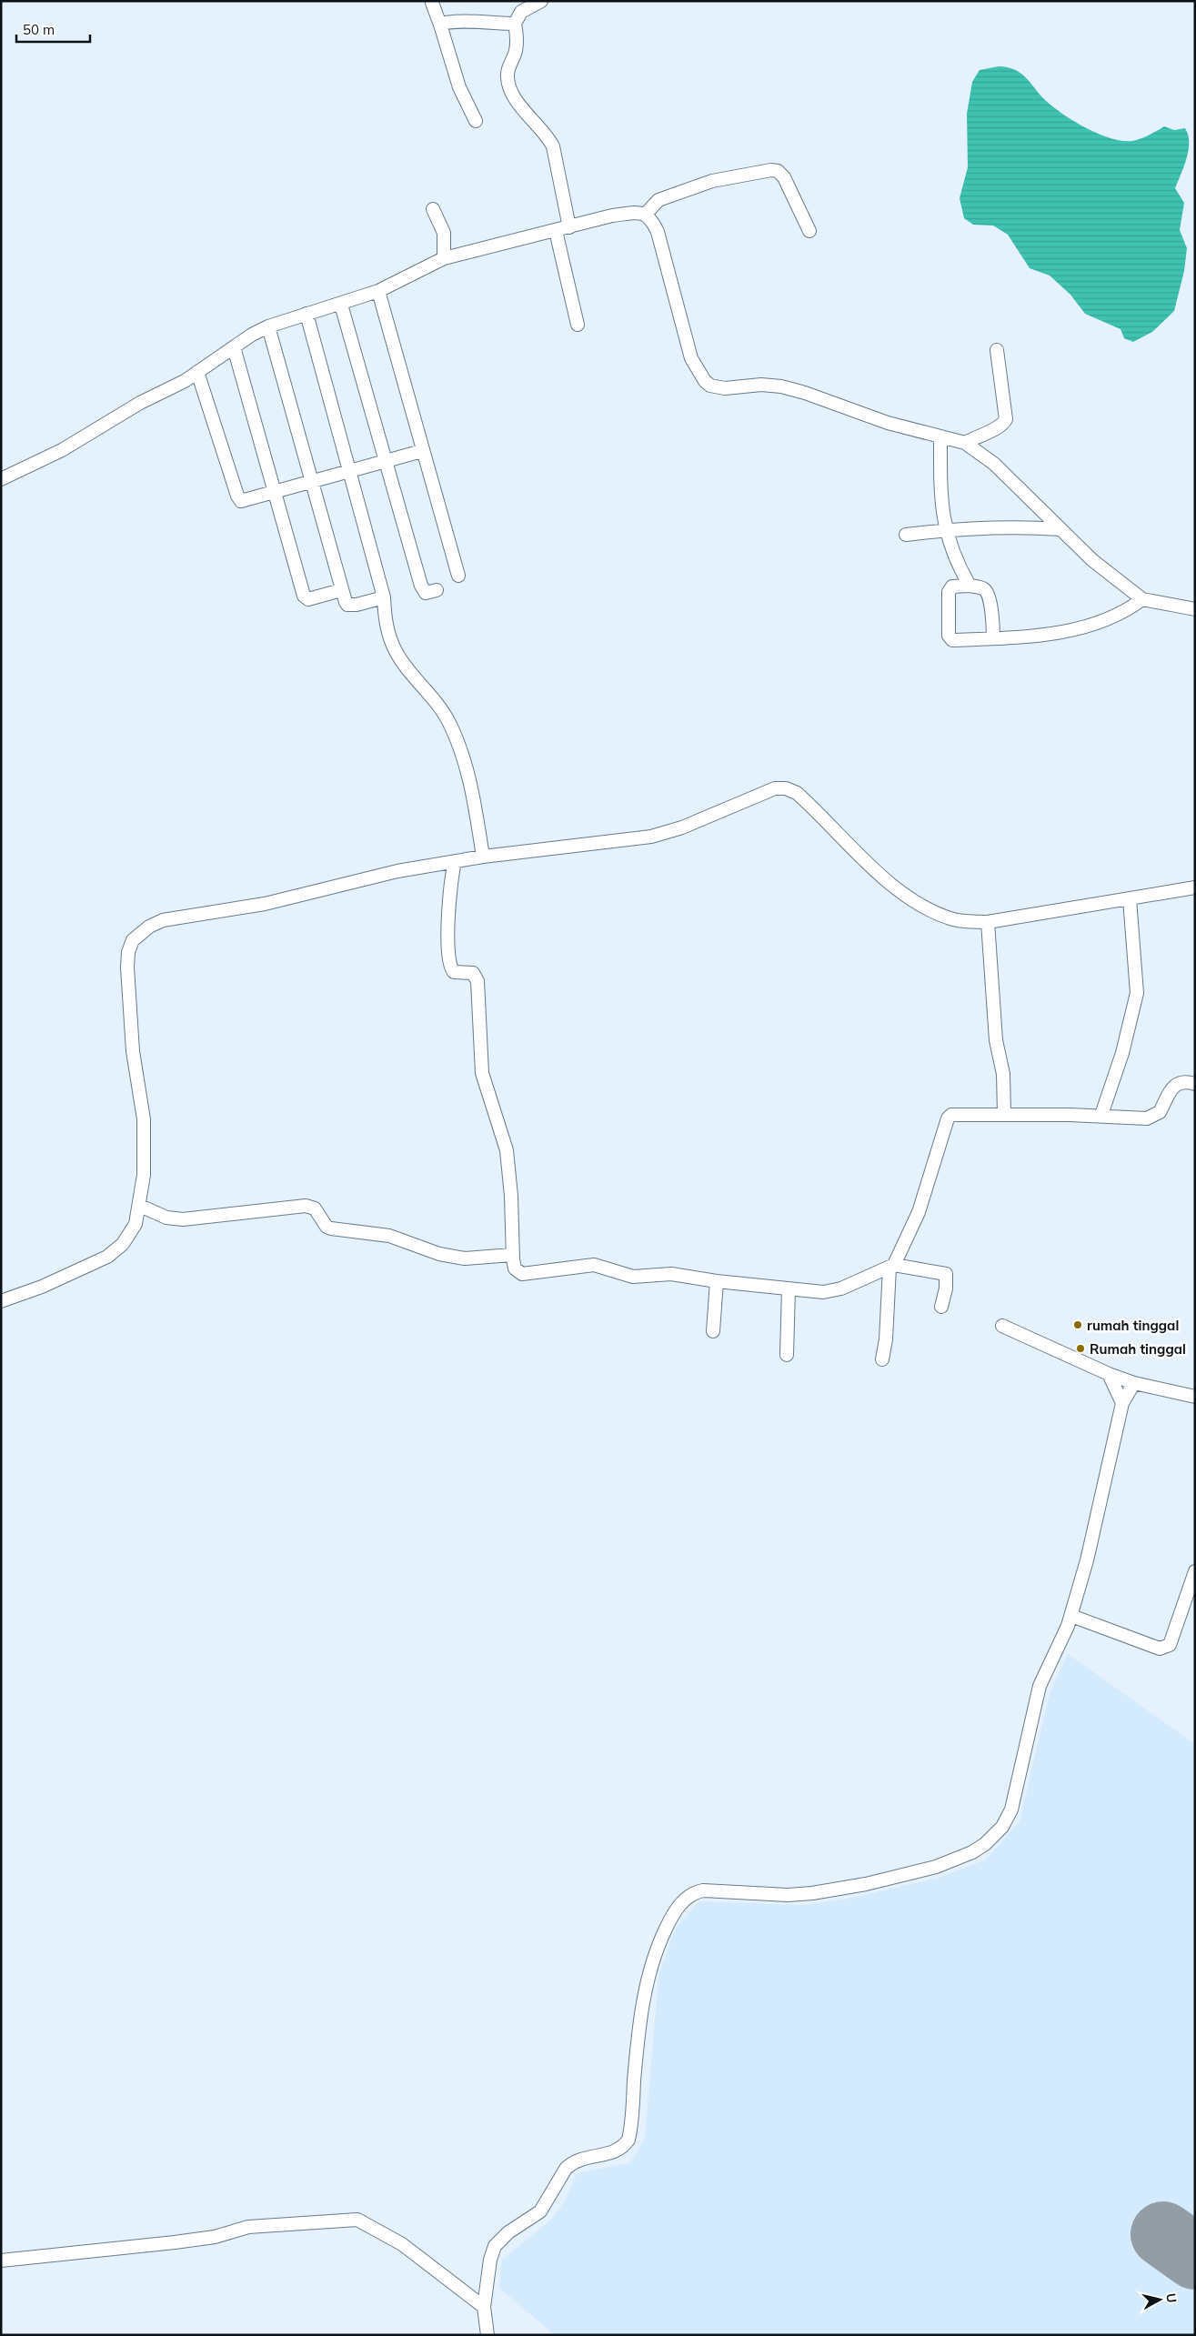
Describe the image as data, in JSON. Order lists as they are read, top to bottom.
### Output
{
  "places": ["rumah tinggal", "Rumah tinggal"],
  "scale_bar": "50 m",
  "north": "right"
}
